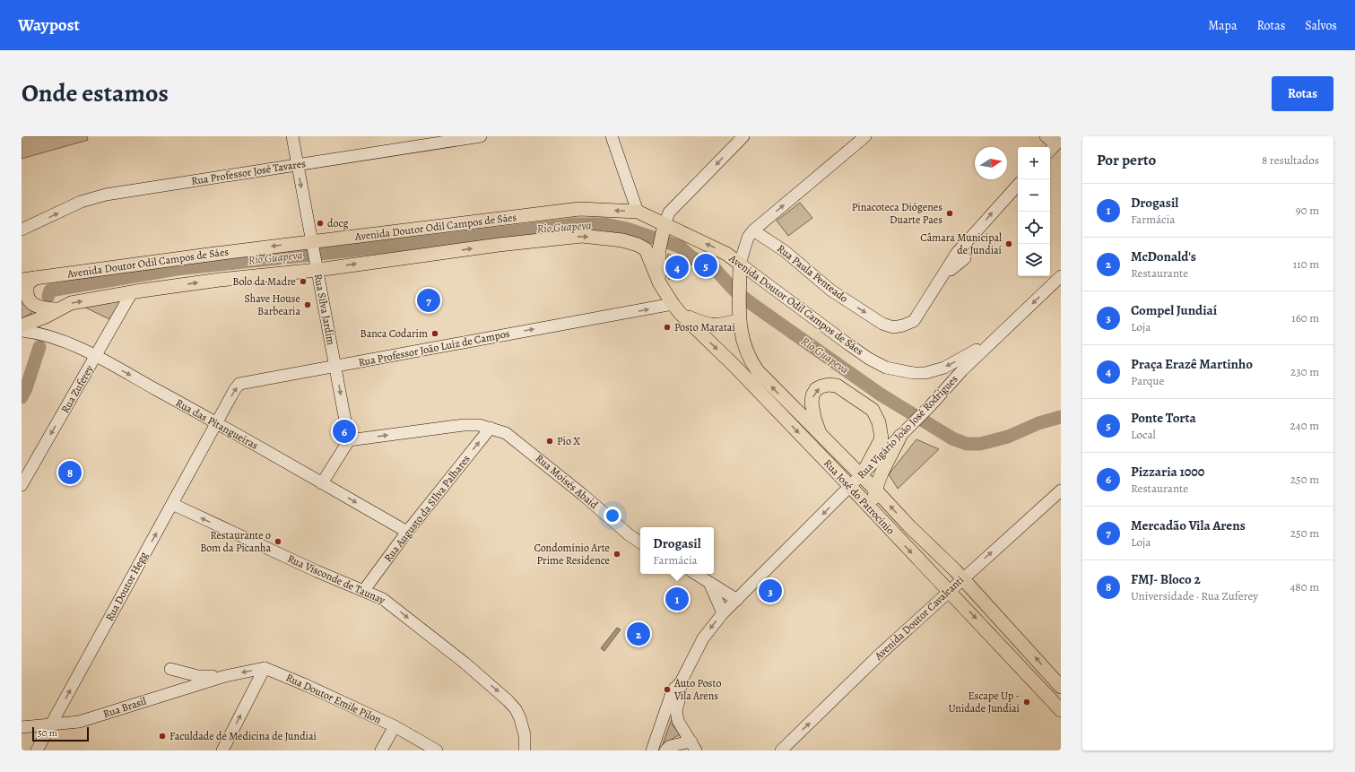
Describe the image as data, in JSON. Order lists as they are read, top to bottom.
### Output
{
  "streets": {
    "main road": ["Avenida Doutor Odil Campos de Sáes", "Rua José do Patrocínio"],
    "street": [
      "Rua Professor José Tavares",
      "Rua Paula Penteado",
      "Rua Silva Jardim",
      "Rua Professor João Luiz de Campos",
      "Rua Zuferey",
      "Rua das Pitangueiras",
      "Rua Vigário João José Rodrigues",
      "Rua Moisés Abaid",
      "Rua Augusto da SIlva Palhares",
      "Rua Visconde de Taunay",
      "Rua Doutor Hegg",
      "Avenida Doutor Cavalcanti",
      "Rua Doutor Emile Pilon",
      "Rua Brasil"
    ]
  },
  "crossings": [
    ["Rua Professor José Tavares", "Rua Silva Jardim"],
    ["Avenida Doutor Odil Campos de Sáes", "Rua Silva Jardim"],
    ["Avenida Doutor Odil Campos de Sáes", "Rua Vigário João José Rodrigues"],
    ["Avenida Doutor Odil Campos de Sáes", "Rua José do Patrocínio"],
    ["Rua Silva Jardim", "Rua Professor João Luiz de Campos"],
    ["Rua Silva Jardim", "Rua Moisés Abaid"],
    ["Rua Professor João Luiz de Campos", "Rua das Pitangueiras"],
    ["Rua Professor João Luiz de Campos", "Rua José do Patrocínio"],
    ["Rua Professor João Luiz de Campos", "Rua Doutor Hegg"],
    ["Rua Zuferey", "Rua das Pitangueiras"],
    ["Rua das Pitangueiras", "Rua Augusto da SIlva Palhares"],
    ["Rua das Pitangueiras", "Rua Doutor Hegg"],
    ["Rua Vigário João José Rodrigues", "Rua José do Patrocínio"],
    ["Rua Moisés Abaid", "Rua Augusto da SIlva Palhares"],
    ["Rua José do Patrocínio", "Avenida Doutor Cavalcanti"],
    ["Rua Augusto da SIlva Palhares", "Rua Visconde de Taunay"],
    ["Rua Visconde de Taunay", "Rua Doutor Hegg"],
    ["Rua Doutor Hegg", "Rua Brasil"]
  ],
  "one_way": [
    "Rua Professor José Tavares",
    "Rua Silva Jardim",
    "Rua Professor João Luiz de Campos",
    "Rua Zuferey",
    "Rua das Pitangueiras",
    "Rua Vigário João José Rodrigues",
    "Rua Moisés Abaid",
    "Rua Augusto da SIlva Palhares",
    "Rua Doutor Hegg",
    "Avenida Doutor Cavalcanti"
  ],
  "water": ["Rio Guapeva"],
  "places": [
    "Pinacoteca Diógenes Duarte Paes",
    "docg",
    "Câmara Municipal de Jundiaí",
    "Bolo da Madre",
    "Shave House Barbearia",
    "Posto Marataí",
    "Banca Codarim",
    "Pio X",
    "Restaurante o Bom da Picanha",
    "Condomínio Arte Prime Residence",
    "Auto Posto Vila Arens",
    "Escape Up - Unidade Jundiaí",
    "Faculdade de Medicina de Jundiaí"
  ],
  "scale_bar": "50 m",
  "north": "right",
  "page": {
    "header": "Waypost",
    "nav": ["Mapa", "Rotas", "Salvos"],
    "title": "Onde estamos",
    "buttons": "Rotas",
    "heading": ["Por perto", "8 resultados"],
    "map_buttons": ["+", "−"],
    "list": [
      {
        "mark": "1",
        "name": "Drogasil",
        "note": "Farmácia",
        "value": "90 m"
      },
      {
        "mark": "2",
        "name": "McDonald's",
        "note": "Restaurante",
        "value": "110 m"
      },
      {
        "mark": "3",
        "name": "Compel Jundiaí",
        "note": "Loja",
        "value": "160 m"
      },
      {
        "mark": "4",
        "name": "Praça Erazê Martinho",
        "note": "Parque",
        "value": "230 m"
      },
      {
        "mark": "5",
        "name": "Ponte Torta",
        "note": "Local",
        "value": "240 m"
      },
      {
        "mark": "6",
        "name": "Pizzaria 1000",
        "note": "Restaurante",
        "value": "250 m"
      },
      {
        "mark": "7",
        "name": "Mercadão Vila Arens",
        "note": "Loja",
        "value": "250 m"
      },
      {
        "mark": "8",
        "name": "FMJ- Bloco 2",
        "note": "Universidade · Rua Zuferey",
        "value": "480 m"
      }
    ],
    "pins": [
      "5",
      "4",
      "7",
      "6",
      "8",
      "3",
      "1",
      "2"
    ],
    "popup": ["Drogasil", "Farmácia"],
    "scale": "50 m"
  }
}
